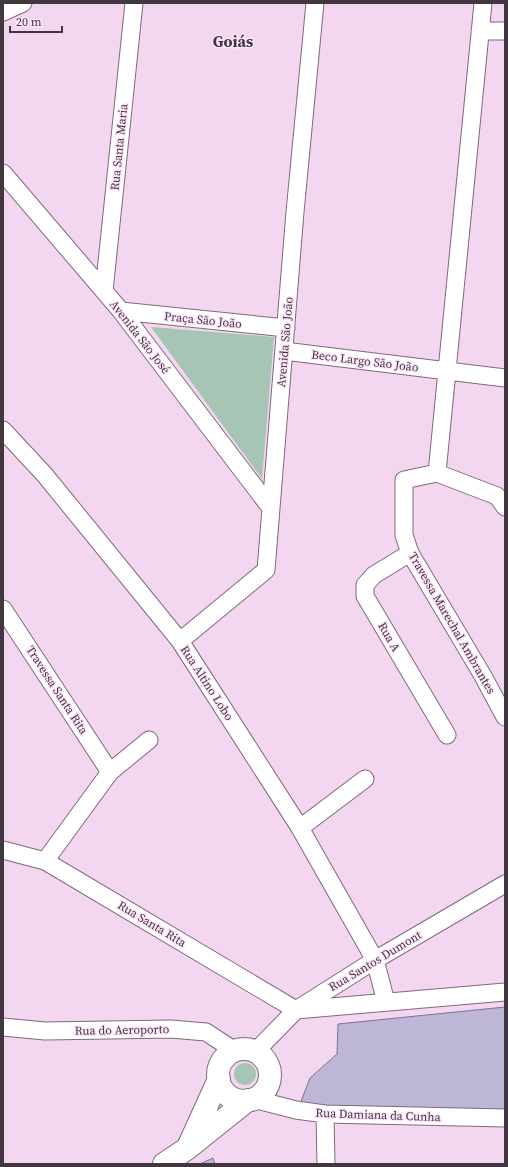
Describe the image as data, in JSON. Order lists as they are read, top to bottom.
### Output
{
  "streets": {
    "street": [
      "Rua Santa Maria",
      "Praça São João",
      "Avenida São José",
      "Avenida São João",
      "Beco Largo São João",
      "Travessa Marechal Ambrantes",
      "Rua A",
      "Rua Altino Lobo",
      "Travessa Santa Rita",
      "Rua Santa Rita",
      "Rua Santos Dumont",
      "Rua do Aeroporto",
      "Rua Damiana da Cunha"
    ]
  },
  "crossings": [
    ["Rua Santa Maria", "Avenida São José"],
    ["Praça São João", "Avenida São José"],
    ["Praça São João", "Avenida São João"],
    ["Avenida São José", "Avenida São João"],
    ["Avenida São João", "Beco Largo São João"],
    ["Avenida São João", "Rua Altino Lobo"],
    ["Travessa Marechal Ambrantes", "Rua A"],
    ["Rua Altino Lobo", "Rua Santos Dumont"],
    ["Rua Santa Rita", "Rua Santos Dumont"],
    ["Rua Santos Dumont", "Rua do Aeroporto"],
    ["Rua Santos Dumont", "Rua Damiana da Cunha"],
    ["Rua do Aeroporto", "Rua Damiana da Cunha"]
  ],
  "districts": ["Goiás"],
  "scale_bar": "20 m"
}
